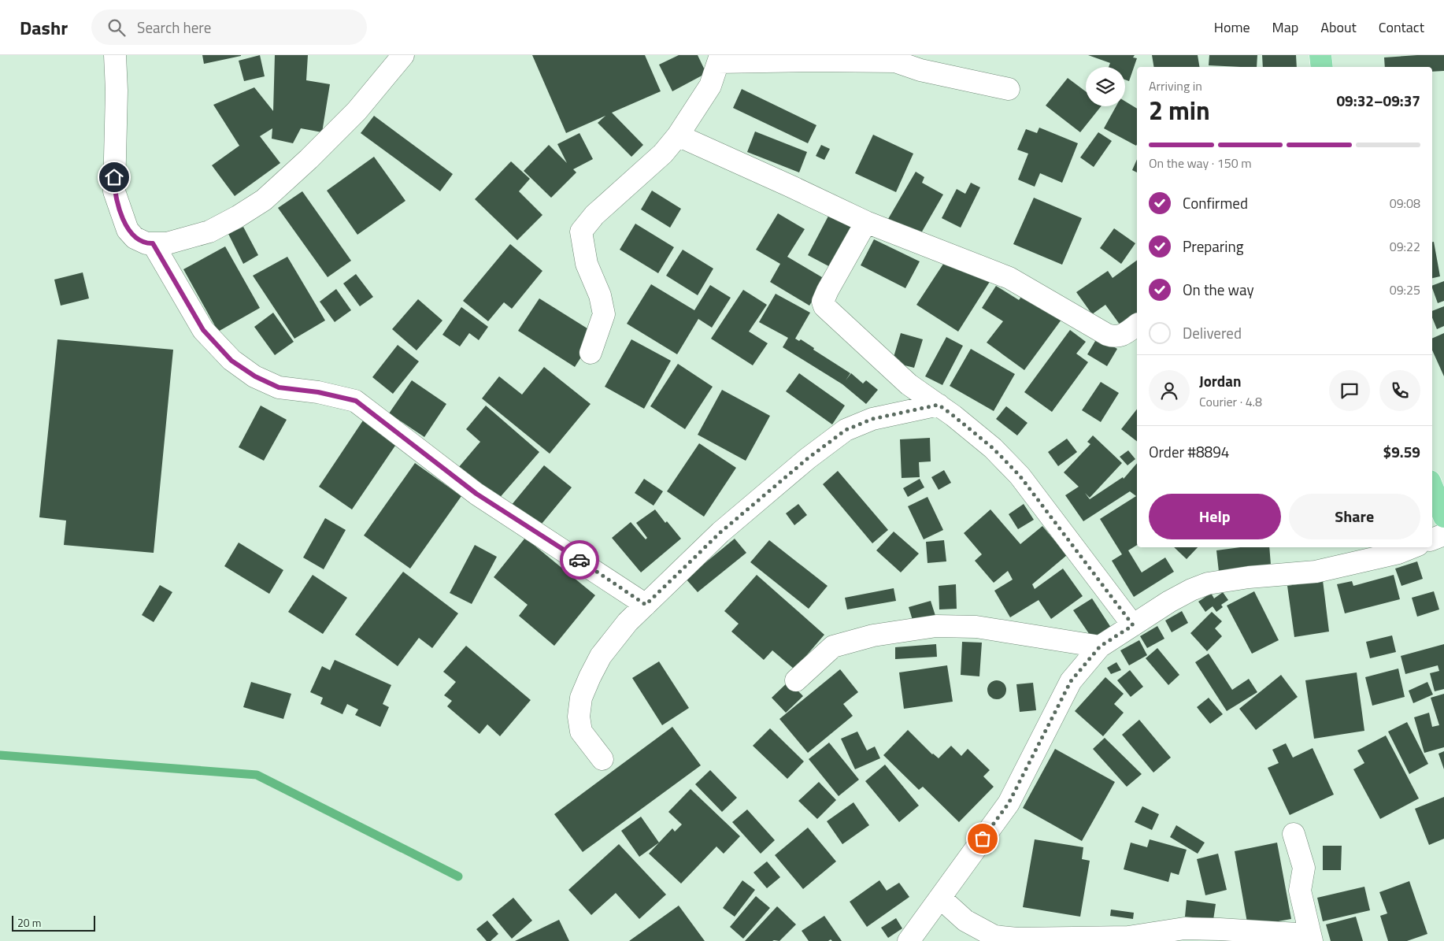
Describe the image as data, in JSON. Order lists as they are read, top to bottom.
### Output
{
  "scale_bar": "20 m",
  "page": {
    "header": "Dashr",
    "search": "Search here",
    "nav": [
      "Home",
      "Map",
      "About",
      "Contact"
    ],
    "heading": ["2 min", "Arriving in", "09:32–09:37"],
    "panel": [
      "Jordan",
      "Courier · 4.8",
      "Order #8894",
      "$9.59"
    ],
    "bar": "On the way · 150 m",
    "list": [
      ["Confirmed", "09:08"],
      ["Preparing", "09:22"],
      ["On the way", "09:25"],
      "Delivered"
    ],
    "buttons": ["Help", "Share"],
    "scale": "20 m"
  }
}
